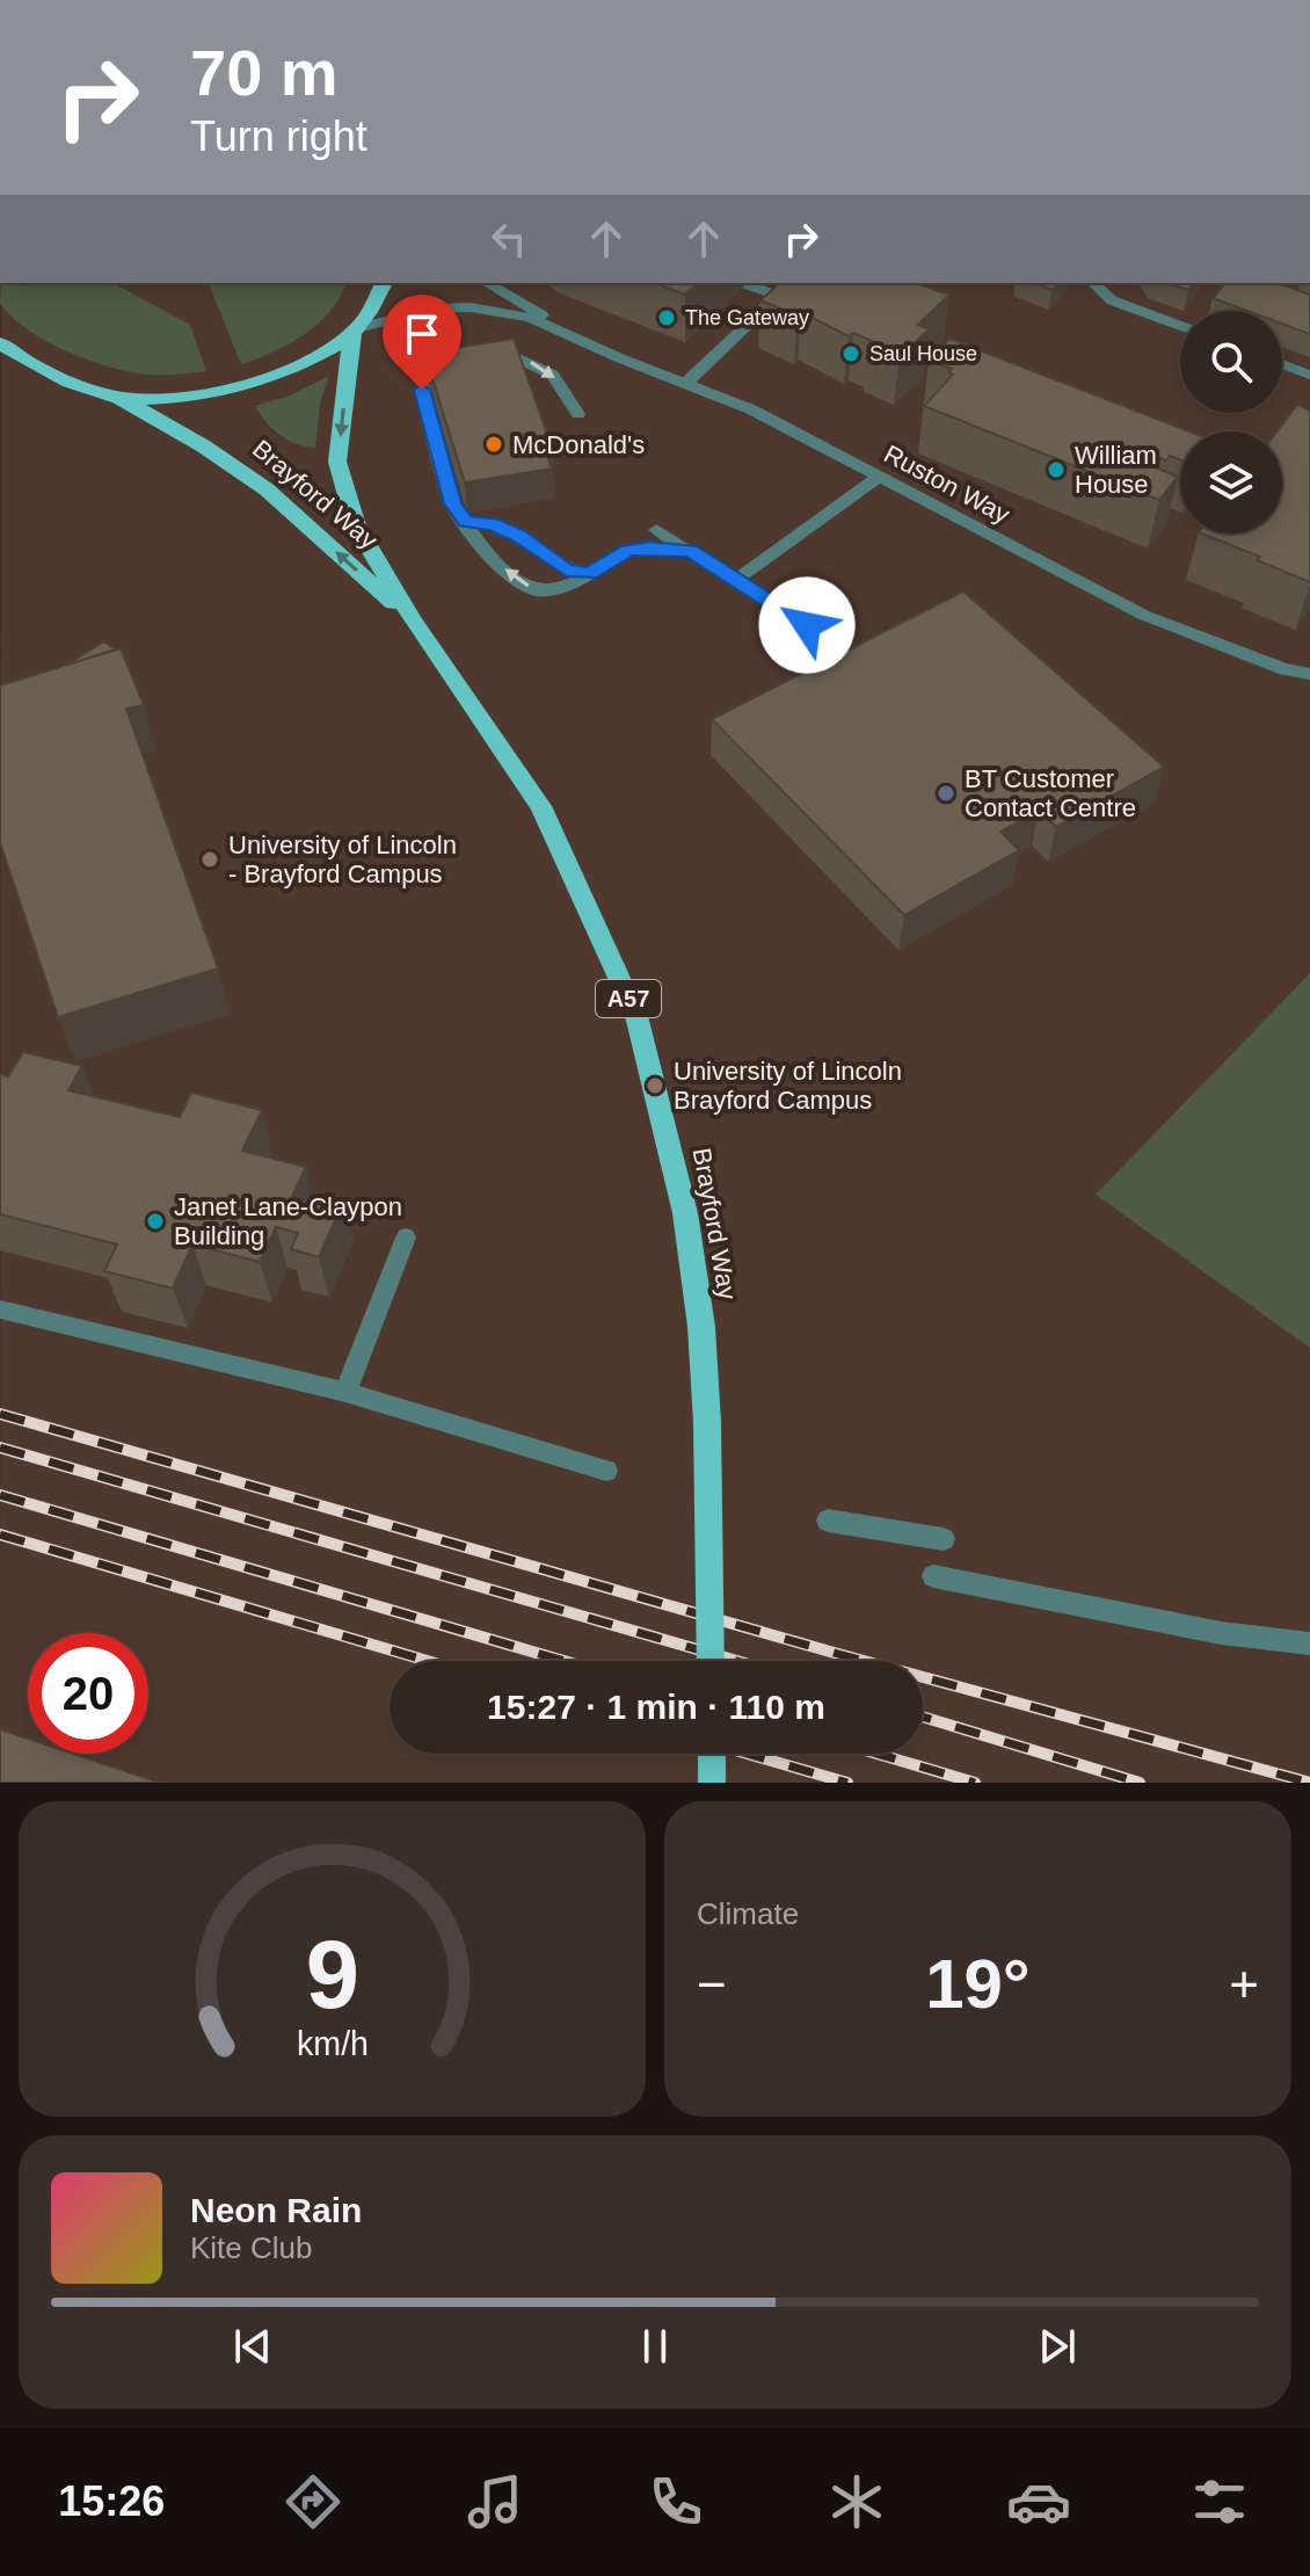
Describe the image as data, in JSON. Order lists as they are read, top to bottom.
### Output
{
  "streets": {
    "main road": ["Brayford Way", "A57"],
    "street": ["Ruston Way"]
  },
  "crossings": [
    ["Ruston Way", "Brayford Way"]
  ],
  "places": [
    "The Gateway",
    "Saul House",
    "McDonald's",
    "William House",
    "BT Customer Contact Centre",
    "University of Lincoln - Brayford Campus",
    "University of Lincoln Brayford Campus",
    "Janet Lane-Claypon Building"
  ],
  "page": {
    "turn": ["70 m", "Turn right"],
    "limit": "20",
    "trip": "15:27 · 1 min · 110 m",
    "tile": "Climate",
    "heat": ["−", "19°", "+"],
    "song": ["Neon Rain", "Kite Club"],
    "tabs": "15:26",
    "gauge": ["9", "km/h"]
  }
}
